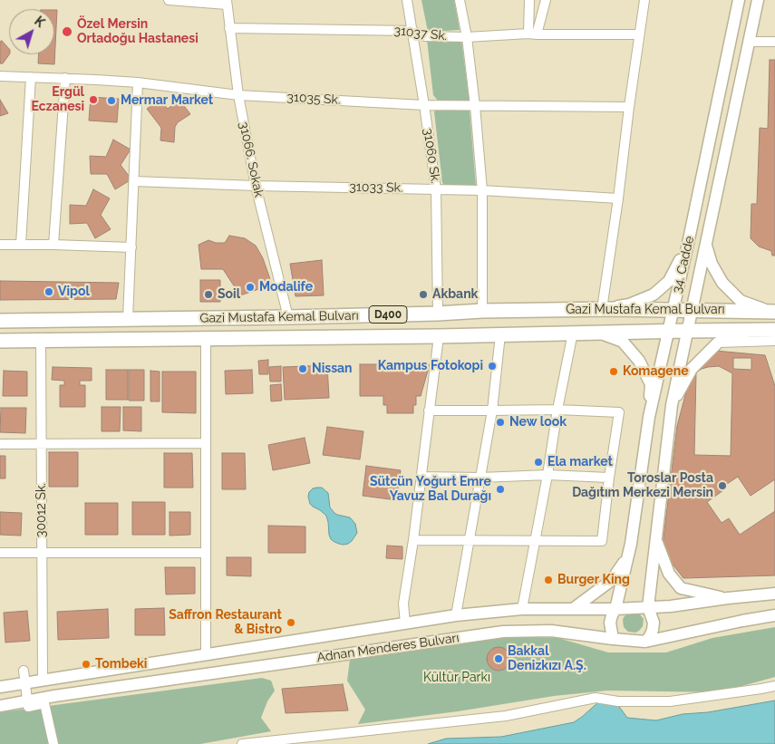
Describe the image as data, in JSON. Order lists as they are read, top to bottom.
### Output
{
  "streets": {
    "highway": ["Gazi Mustafa Kemal Bulvarı", "D400"],
    "main road": ["34. Cadde", "Adnan Menderes Bulvarı"],
    "street": [
      "31037 Sk.",
      "31035 Sk.",
      "31060 Sk.",
      "31066. Sokak",
      "31033 Sk.",
      "30012 Sk."
    ]
  },
  "crossings": [
    ["31037 Sk.", "31060 Sk."],
    ["31037 Sk.", "31066. Sokak"],
    ["31035 Sk.", "31060 Sk."],
    ["31035 Sk.", "31066. Sokak"],
    ["31060 Sk.", "31033 Sk."],
    ["31060 Sk.", "Gazi Mustafa Kemal Bulvarı"],
    ["31066. Sokak", "31033 Sk."],
    ["31066. Sokak", "Gazi Mustafa Kemal Bulvarı"],
    ["34. Cadde", "Gazi Mustafa Kemal Bulvarı"],
    ["34. Cadde", "Adnan Menderes Bulvarı"],
    ["Gazi Mustafa Kemal Bulvarı", "30012 Sk."],
    ["30012 Sk.", "Adnan Menderes Bulvarı"]
  ],
  "parks": ["Kültür Parkı"],
  "places": [
    "Özel Mersin Ortadoğu Hastanesi",
    "Ergül Eczanesi",
    "Mermar Market",
    "Modalife",
    "Vipol",
    "Soil",
    "Akbank",
    "Kampus Fotokopi",
    "Nissan",
    "Komagene",
    "New look",
    "Ela market",
    "Toroslar Posta Dağıtım Merkezi Mersin",
    "Sütcün Yoğurt Emre Yavuz Bal Durağı",
    "Burger King",
    "Saffron Restaurant & Bistro",
    "Bakkal Denizkızı A.Ş.",
    "Tombeki"
  ],
  "north": "top right"
}
